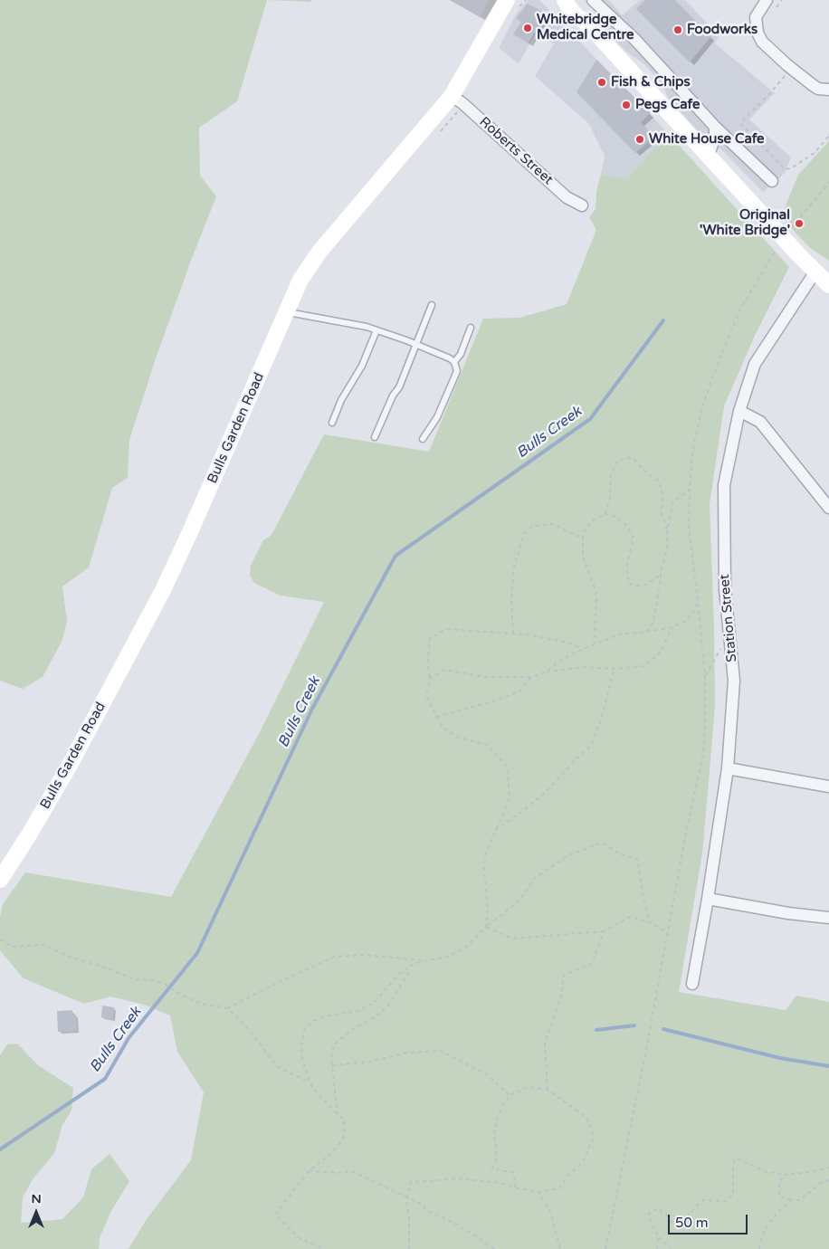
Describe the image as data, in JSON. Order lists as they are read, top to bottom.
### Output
{
  "streets": {
    "main road": ["Bulls Garden Road"],
    "street": ["Roberts Street", "Station Street"]
  },
  "crossings": [
    ["Roberts Street", "Bulls Garden Road"]
  ],
  "water": ["Bulls Creek"],
  "places": [
    "Whitebridge Medical Centre",
    "Foodworks",
    "Fish & Chips",
    "Pegs Cafe",
    "White House Cafe",
    "Original 'White Bridge'"
  ],
  "scale_bar": "50 m",
  "north": "top"
}
